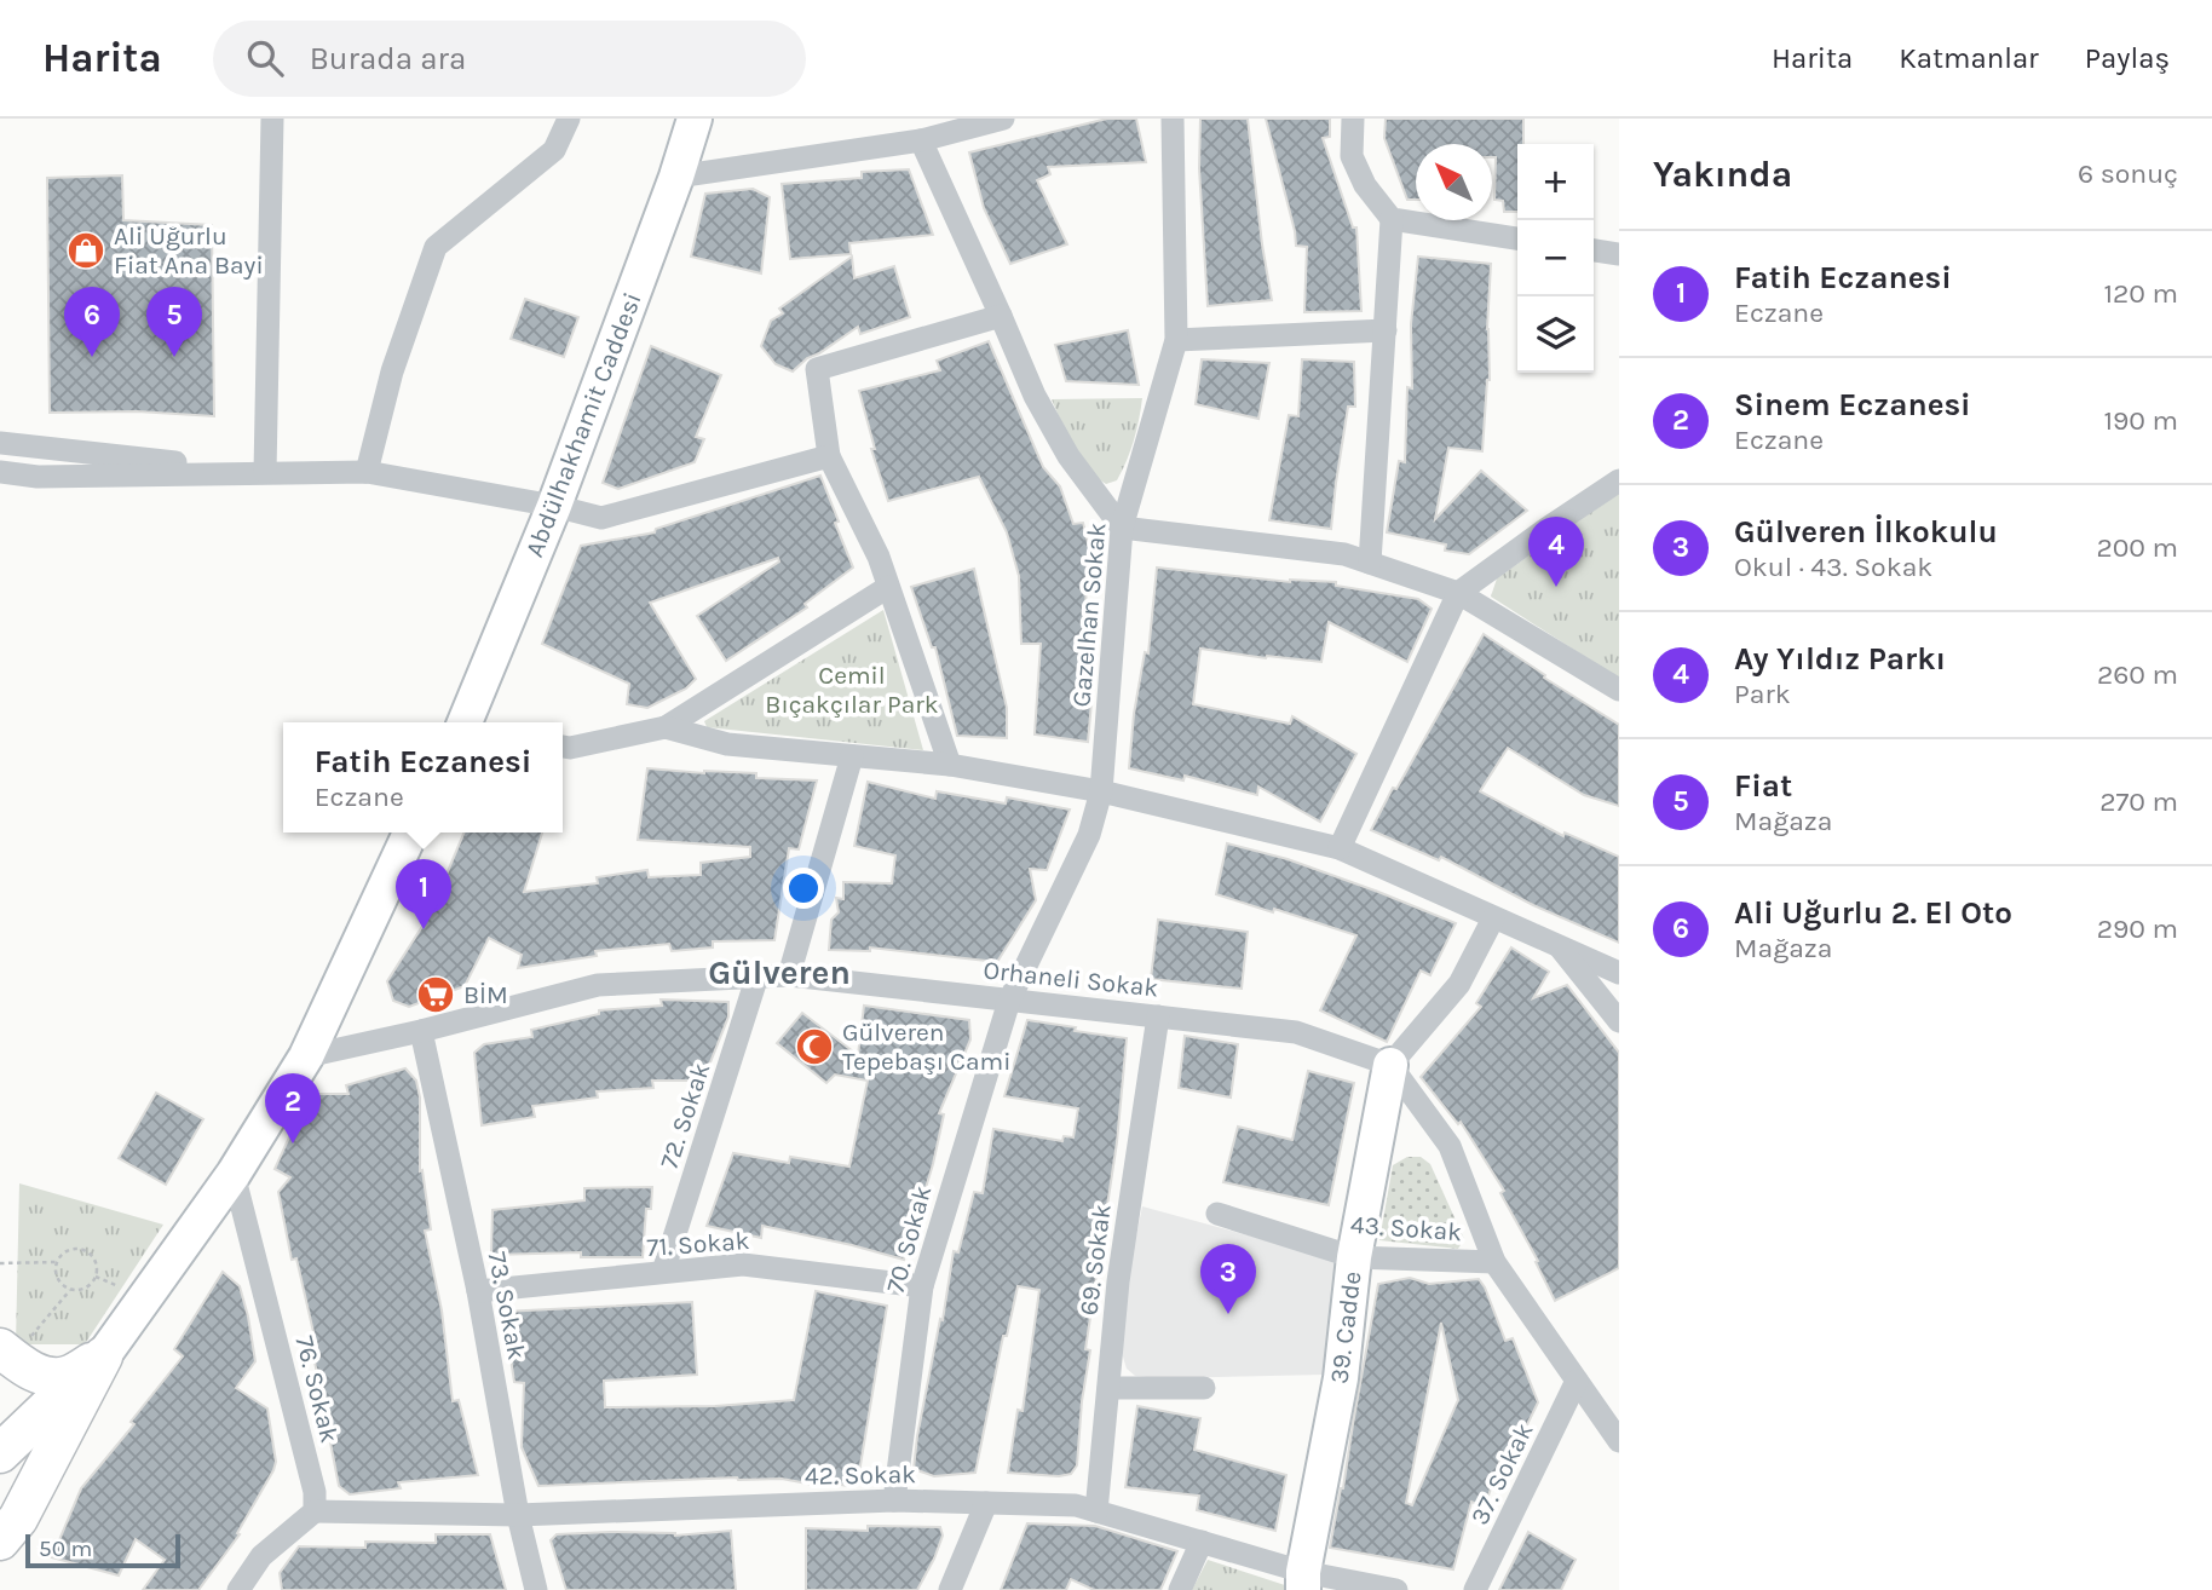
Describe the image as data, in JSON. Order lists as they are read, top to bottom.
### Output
{
  "streets": {
    "main road": ["Abdülhakhamit Caddesi", "39. Cadde"],
    "street": [
      "Gazelhan Sokak",
      "Orhaneli Sokak",
      "72. Sokak",
      "43. Sokak",
      "70. Sokak",
      "71. Sokak",
      "69. Sokak",
      "73. Sokak",
      "76. Sokak",
      "37. Sokak",
      "42. Sokak"
    ]
  },
  "crossings": [
    ["Gazelhan Sokak", "Orhaneli Sokak"],
    ["Gazelhan Sokak", "70. Sokak"],
    ["Orhaneli Sokak", "72. Sokak"],
    ["Orhaneli Sokak", "70. Sokak"],
    ["Orhaneli Sokak", "69. Sokak"],
    ["Orhaneli Sokak", "73. Sokak"],
    ["Orhaneli Sokak", "39. Cadde"],
    ["72. Sokak", "71. Sokak"],
    ["43. Sokak", "39. Cadde"],
    ["70. Sokak", "71. Sokak"],
    ["70. Sokak", "42. Sokak"],
    ["71. Sokak", "73. Sokak"],
    ["69. Sokak", "42. Sokak"],
    ["73. Sokak", "42. Sokak"],
    ["39. Cadde", "42. Sokak"],
    ["76. Sokak", "42. Sokak"]
  ],
  "districts": ["Gülveren"],
  "parks": ["Cemil Bıçakçılar Park"],
  "places": {
    "shop": ["Ali Uğurlu Fiat Ana Bayi"],
    "supermarket": ["BİM"],
    "mosque": ["Gülveren Tepebaşı Cami"]
  },
  "scale_bar": "50 m",
  "north": "top left",
  "page": {
    "header": "Harita",
    "search": "Burada ara",
    "nav": ["Harita", "Katmanlar", "Paylaş"],
    "heading": ["Yakında", "6 sonuç"],
    "map_buttons": ["+", "−"],
    "list": [
      {
        "mark": "1",
        "name": "Fatih Eczanesi",
        "note": "Eczane",
        "value": "120 m"
      },
      {
        "mark": "2",
        "name": "Sinem Eczanesi",
        "note": "Eczane",
        "value": "190 m"
      },
      {
        "mark": "3",
        "name": "Gülveren İlkokulu",
        "note": "Okul · 43. Sokak",
        "value": "200 m"
      },
      {
        "mark": "4",
        "name": "Ay Yıldız Parkı",
        "note": "Park",
        "value": "260 m"
      },
      {
        "mark": "5",
        "name": "Fiat",
        "note": "Mağaza",
        "value": "270 m"
      },
      {
        "mark": "6",
        "name": "Ali Uğurlu 2. El Oto",
        "note": "Mağaza",
        "value": "290 m"
      }
    ],
    "pins": [
      "5",
      "6",
      "4",
      "1",
      "2",
      "3"
    ],
    "popup": ["Fatih Eczanesi", "Eczane"],
    "scale": "50 m"
  }
}
